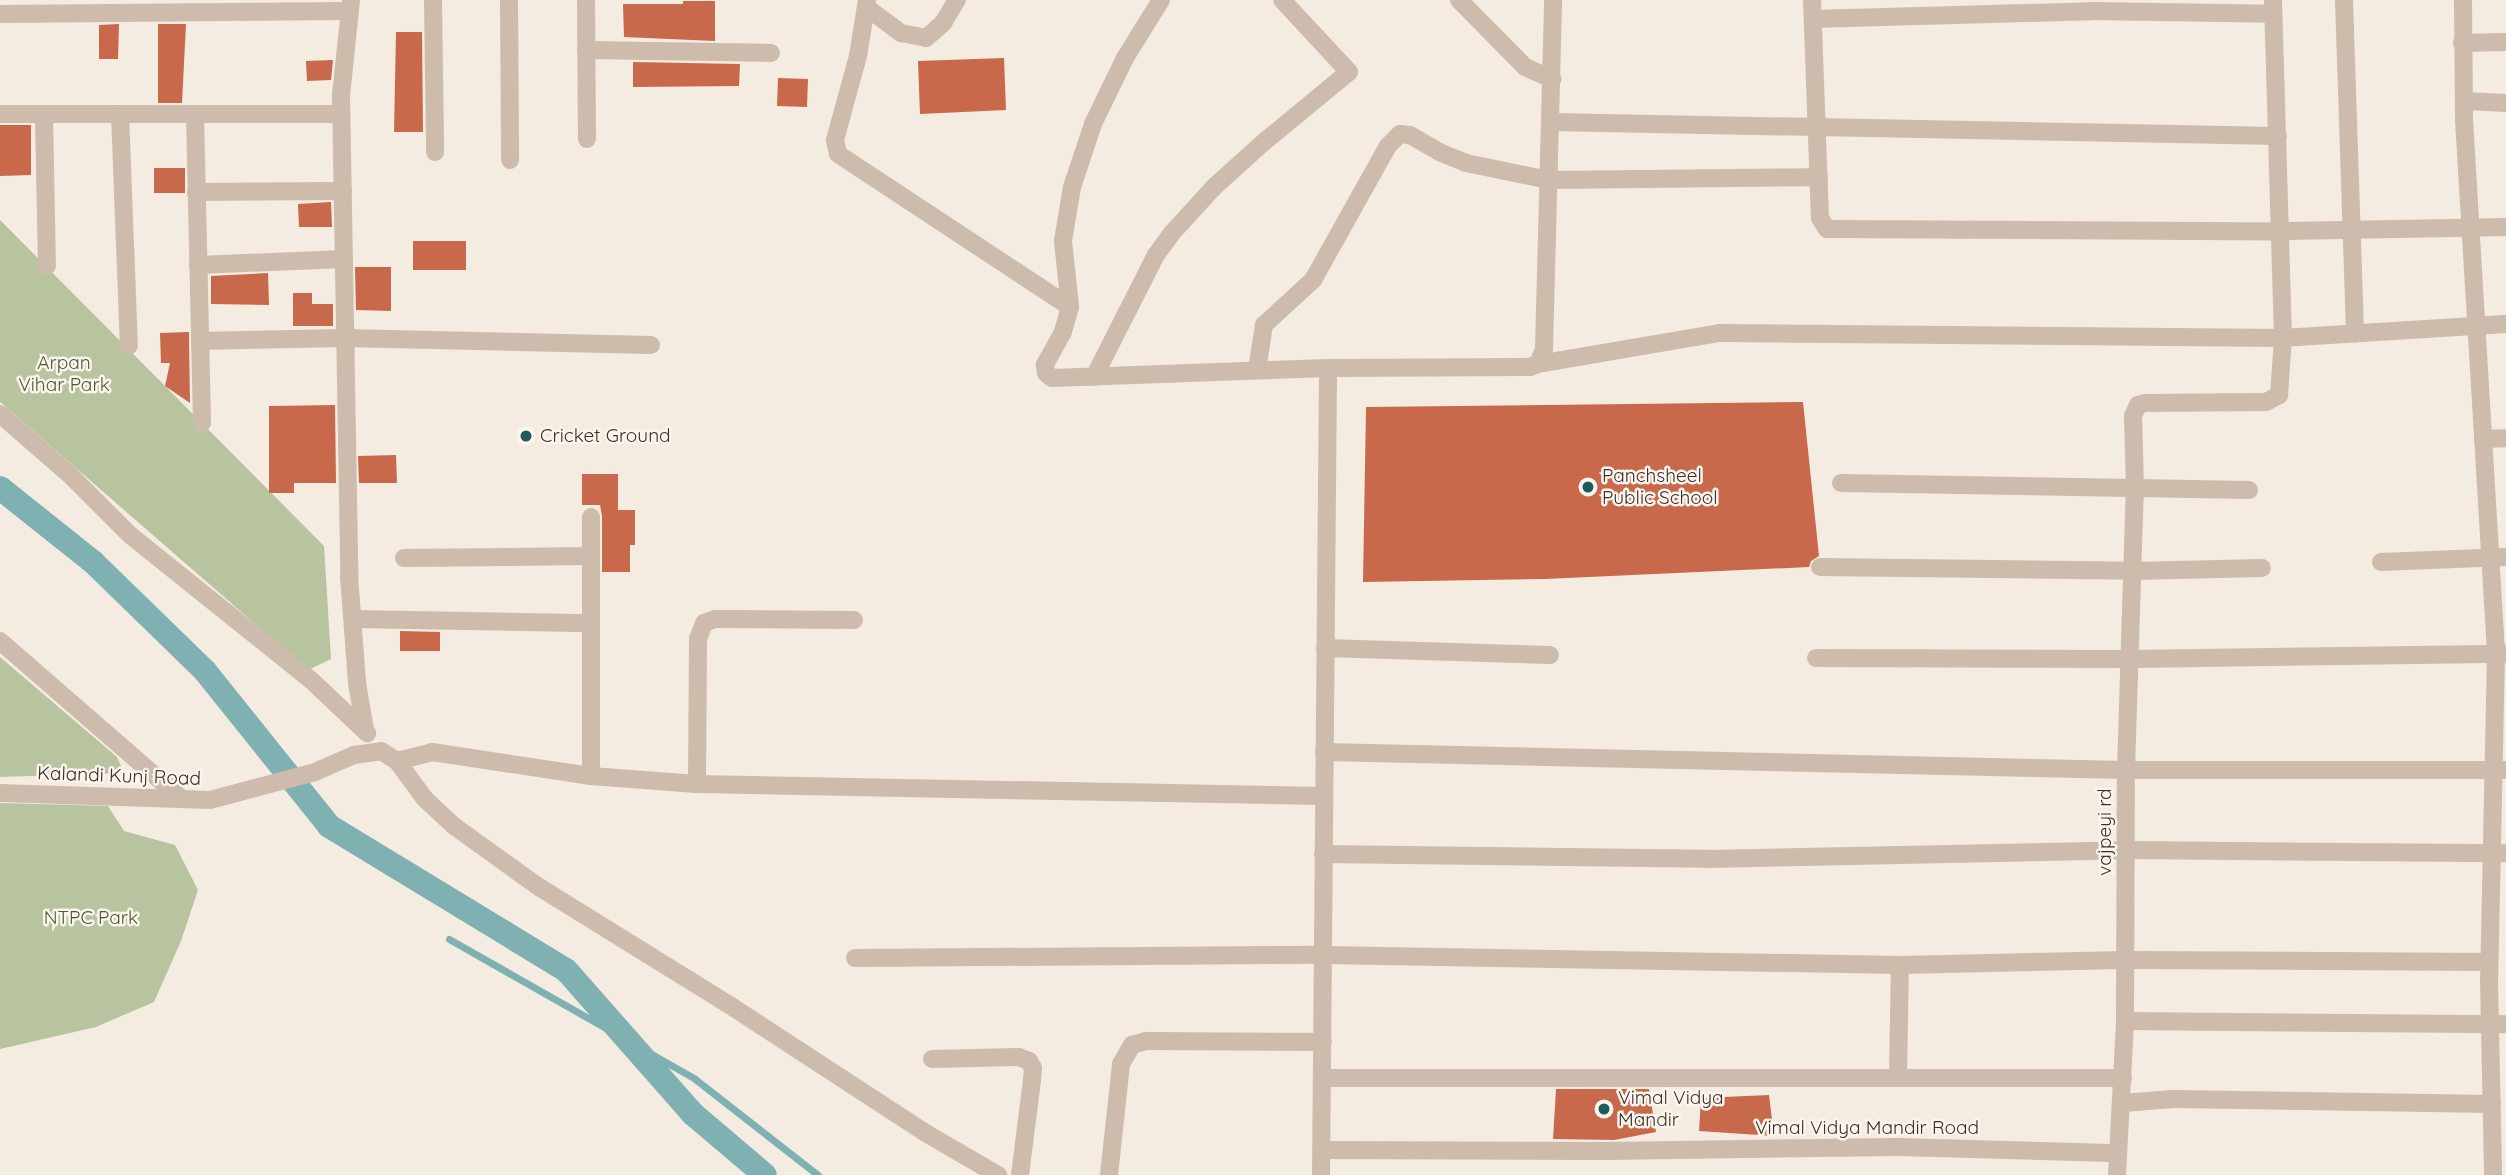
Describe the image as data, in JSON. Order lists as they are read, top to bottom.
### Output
{
  "streets": {
    "street": ["Kalandi Kunj Road", "vajpeyi rd", "Vimal Vidya Mandir Road"]
  },
  "crossings": [
    ["vajpeyi rd", "Vimal Vidya Mandir Road"]
  ],
  "parks": ["Arpan Vihar Park", "NTPC Park"],
  "places": ["Cricket Ground", "Panchsheel Public School", "Vimal Vidya Mandir"]
}
